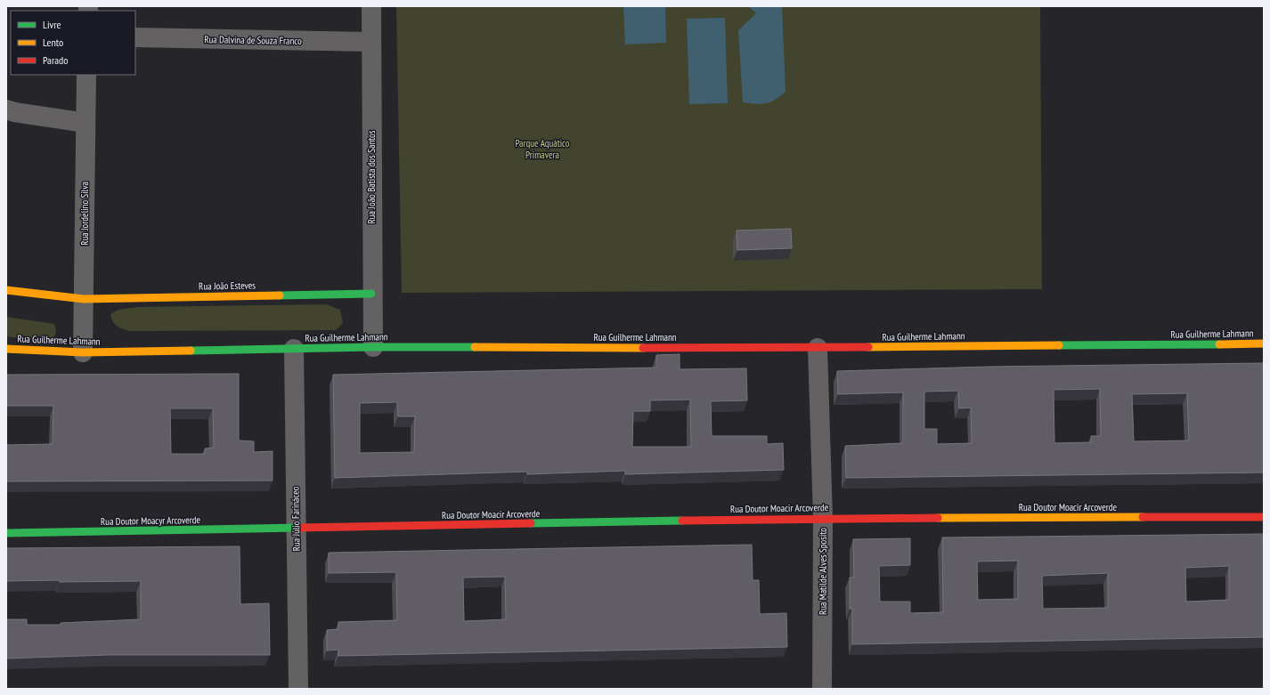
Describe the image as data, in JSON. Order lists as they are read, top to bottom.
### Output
{
  "streets": {
    "street": [
      "Rua Dalvina de Souza Franco",
      "Rua João Batista dos Santos",
      "Rua Jordelino Silva",
      "Rua João Esteves",
      "Rua Guilherme Lahmann",
      "Rua Doutor Moacir Arcoverde",
      "Rua Júlio Farináceo",
      "Rua Doutor Moacyr Arcoverde",
      "Rua Matilde Alves Sposito"
    ]
  },
  "crossings": [
    ["Rua Dalvina de Souza Franco", "Rua João Batista dos Santos"],
    ["Rua João Batista dos Santos", "Rua João Esteves"],
    ["Rua João Batista dos Santos", "Rua Guilherme Lahmann"],
    ["Rua Jordelino Silva", "Rua João Esteves"],
    ["Rua Jordelino Silva", "Rua Guilherme Lahmann"],
    ["Rua Guilherme Lahmann", "Rua Júlio Farináceo"],
    ["Rua Guilherme Lahmann", "Rua Matilde Alves Sposito"],
    ["Rua Doutor Moacir Arcoverde", "Rua Júlio Farináceo"],
    ["Rua Doutor Moacir Arcoverde", "Rua Doutor Moacyr Arcoverde"],
    ["Rua Doutor Moacir Arcoverde", "Rua Matilde Alves Sposito"],
    ["Rua Júlio Farináceo", "Rua Doutor Moacyr Arcoverde"]
  ],
  "parks": ["Parque Aquático Primavera"],
  "legend": ["Livre", "Lento", "Parado"]
}
